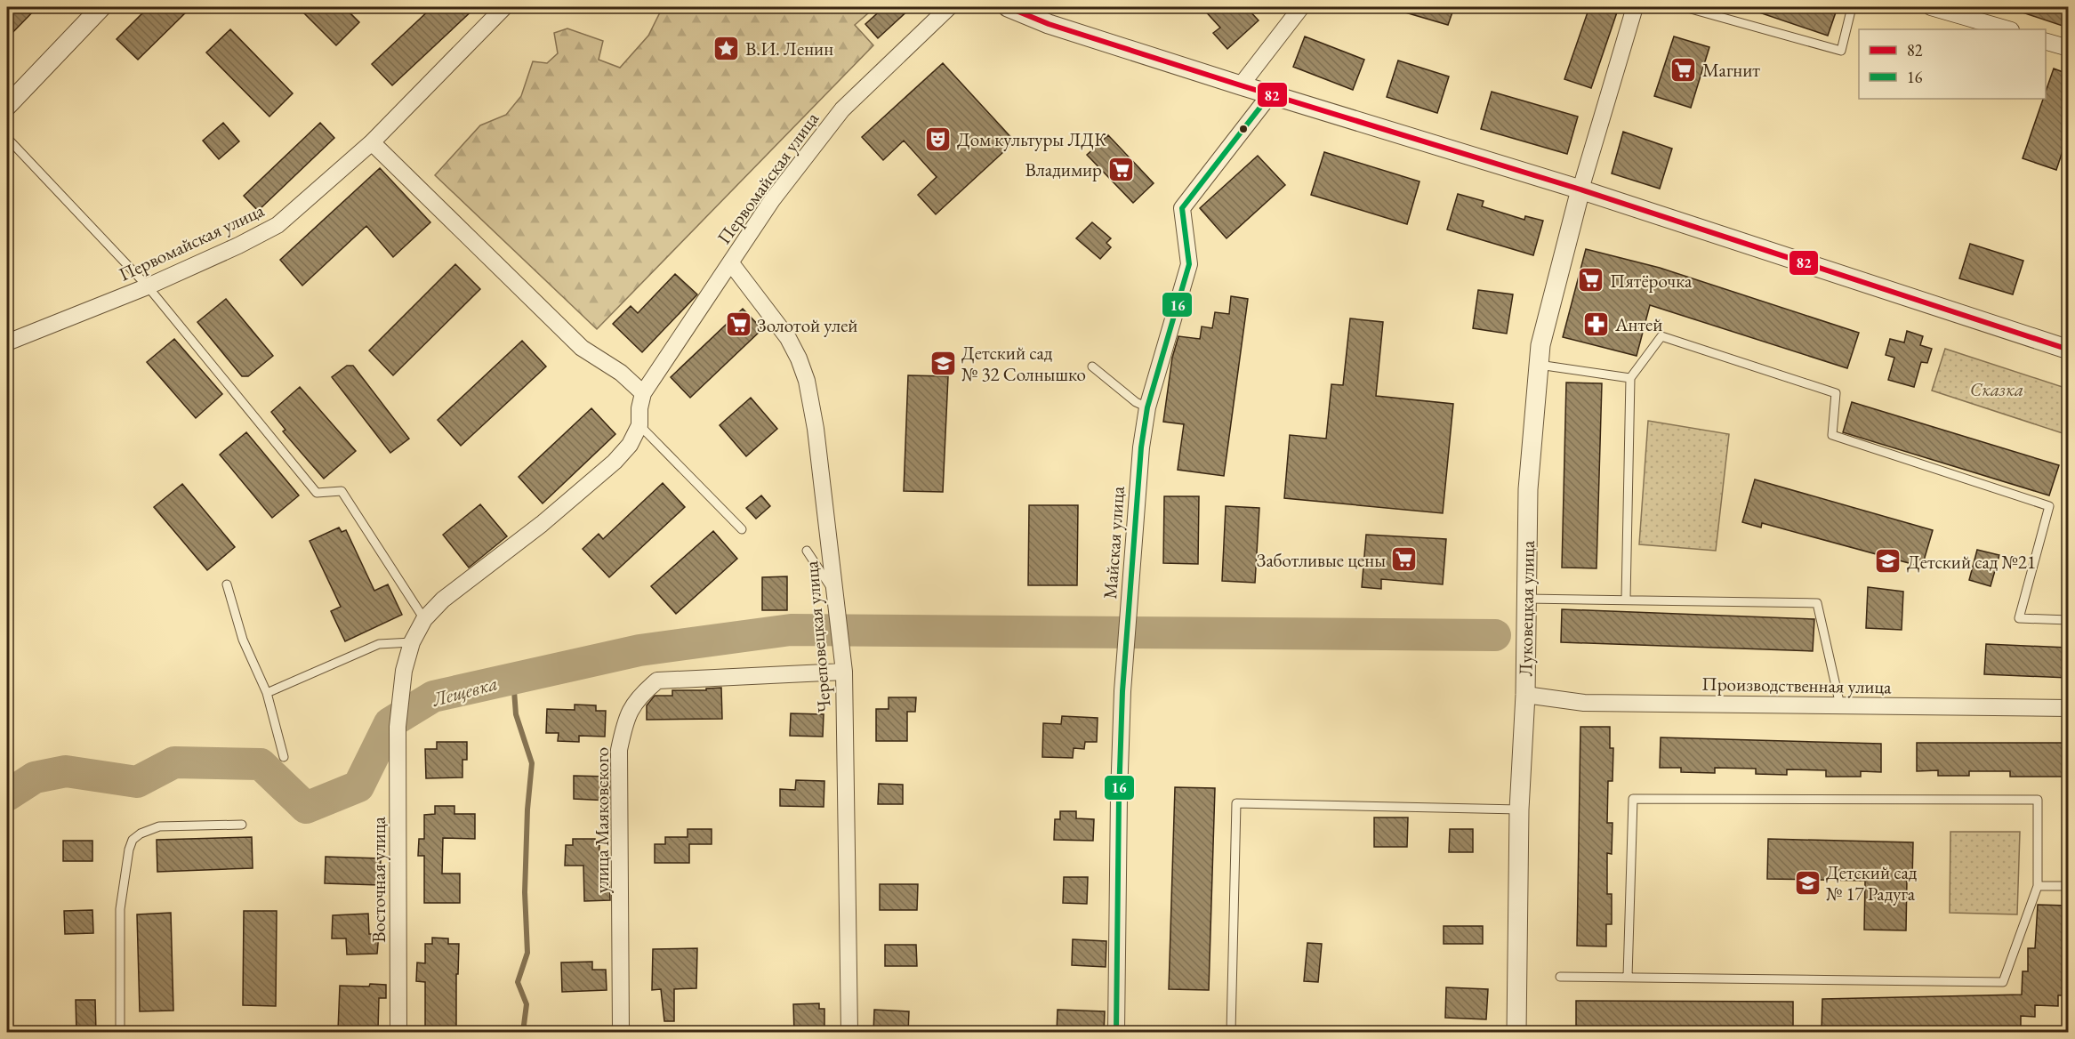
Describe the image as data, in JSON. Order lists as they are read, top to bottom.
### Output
{
  "streets": {
    "street": [
      "Первомайская улица",
      "Майская улица",
      "Луковецкая улица",
      "Череповецкая улица",
      "Производственная улица",
      "улица Маяковского",
      "Восточная улица"
    ]
  },
  "crossings": [
    ["Первомайская улица", "Череповецкая улица"],
    ["Первомайская улица", "Восточная улица"],
    ["Луковецкая улица", "Производственная улица"],
    ["Череповецкая улица", "улица Маяковского"]
  ],
  "water": ["Лещевка"],
  "parks": ["Сказка"],
  "places": {
    "place": ["В.И. Ленин"],
    "supermarket": [
      "Магнит",
      "Владимир",
      "Пятёрочка",
      "Золотой улей",
      "Заботливые цены"
    ],
    "theatre": ["Дом культуры ЛДК"],
    "pharmacy": ["Антей"],
    "school or university": ["Детский сад № 32 Солнышко", "Детский сад №21", "Детский сад № 17 Радуга"]
  },
  "lines": ["transit line 82", "transit line 16"],
  "legend": ["82", "16"]
}
